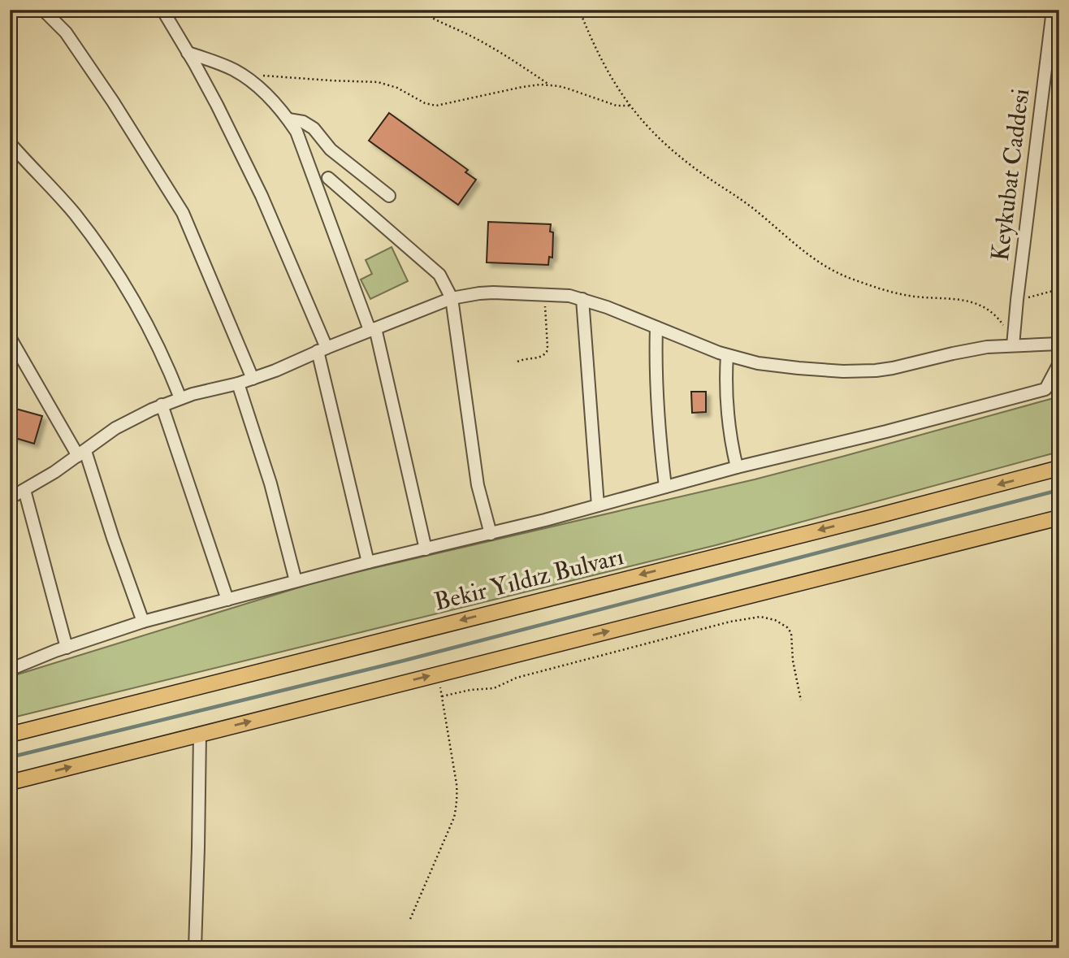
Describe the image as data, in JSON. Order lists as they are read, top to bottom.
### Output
{
  "streets": {
    "main road": ["Bekir Yıldız Bulvarı"],
    "street": ["Keykubat Caddesi"]
  }
}
